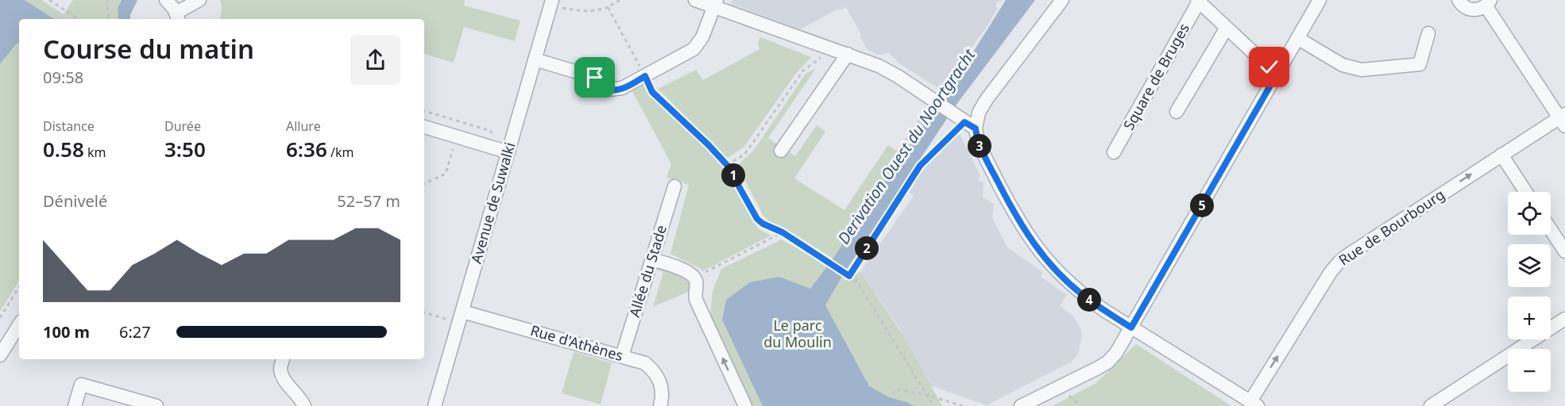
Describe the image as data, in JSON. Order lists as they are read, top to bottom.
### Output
{
  "streets": {
    "street": [
      "Square de Bruges",
      "Avenue de Suwalki",
      "Rue de Bourbourg",
      "Allée du Stade",
      "Rue d'Athènes"
    ]
  },
  "crossings": [
    ["Avenue de Suwalki", "Rue d'Athènes"],
    ["Allée du Stade", "Rue d'Athènes"]
  ],
  "one_way": ["Rue de Bourbourg"],
  "water": ["Derivation Ouest du Noortgracht"],
  "parks": ["Le parc du Moulin"],
  "page": {
    "heading": ["Course du matin", "09:58"],
    "stats": [
      ["Distance", "0.58 km"],
      ["Durée", "3:50"],
      ["Allure", "6:36 /km"]
    ],
    "pins": [
      "3",
      "1",
      "5",
      "2",
      "4"
    ],
    "chart": ["Dénivelé", "52–57 m"],
    "map_buttons": ["+", "−"],
    "list": [
      {
        "name": "100 m",
        "note": "6:27"
      }
    ]
  }
}
